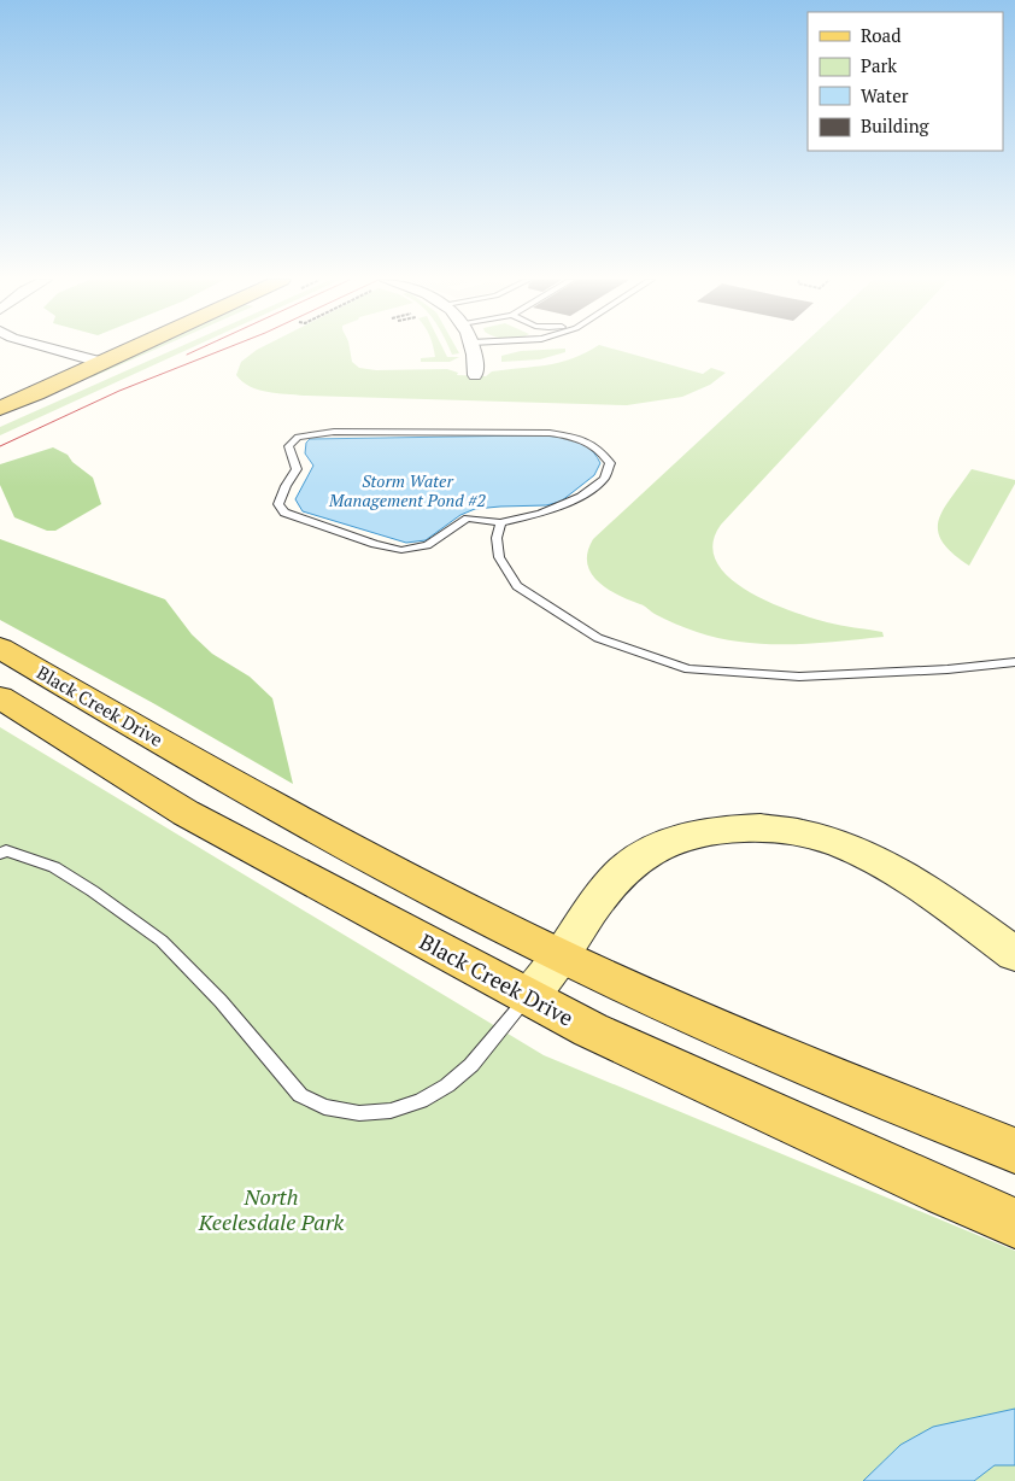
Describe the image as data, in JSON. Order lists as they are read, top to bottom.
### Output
{
  "streets": {
    "main road": ["Black Creek Drive"]
  },
  "water": ["Storm Water Management Pond #2"],
  "parks": ["North Keelesdale Park"],
  "legend": [
    "Road",
    "Park",
    "Water",
    "Building"
  ]
}
